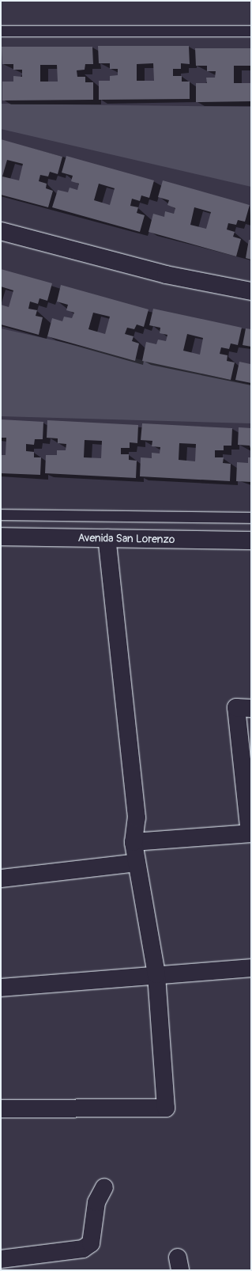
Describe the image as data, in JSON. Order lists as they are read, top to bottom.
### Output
{
  "streets": {
    "street": ["Avenida San Lorenzo"]
  }
}
